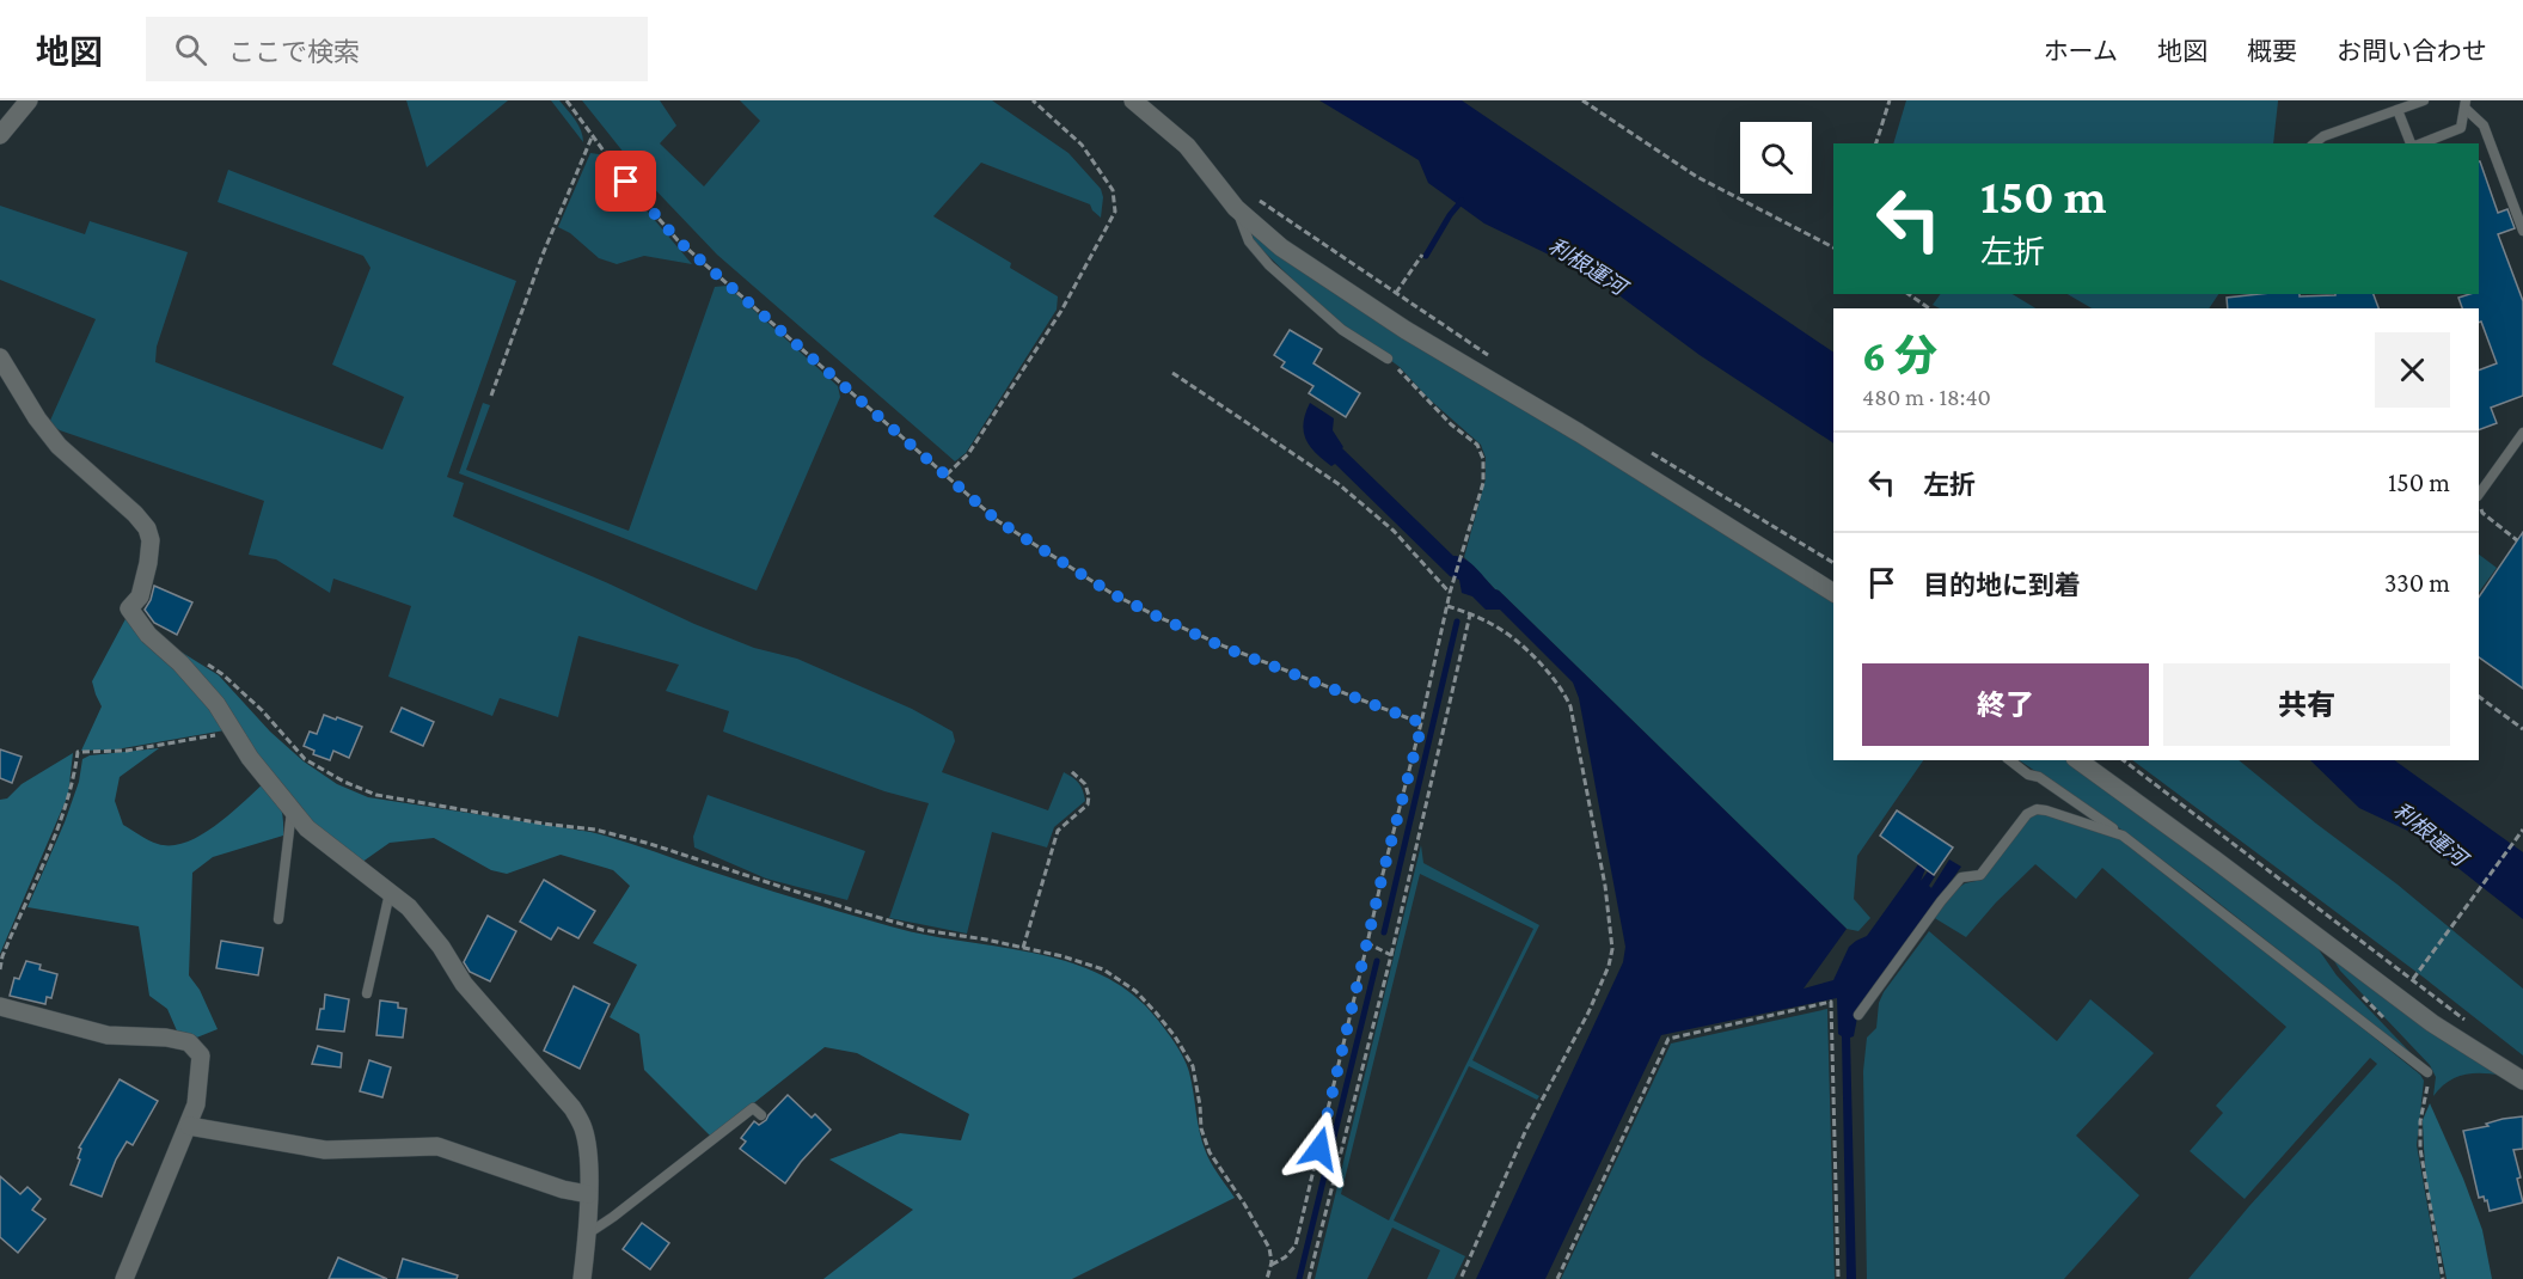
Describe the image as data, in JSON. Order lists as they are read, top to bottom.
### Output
{
  "water": ["利根運河"],
  "page": {
    "header": "地図",
    "search": "ここで検索",
    "nav": [
      "ホーム",
      "地図",
      "概要",
      "お問い合わせ"
    ],
    "turn": ["150 m", "左折"],
    "heading": ["6 分", "480 m · 18:40"],
    "list": [
      {
        "name": "左折",
        "value": "150 m"
      },
      {
        "name": "目的地に到着",
        "value": "330 m"
      }
    ],
    "buttons": ["終了", "共有"]
  }
}
